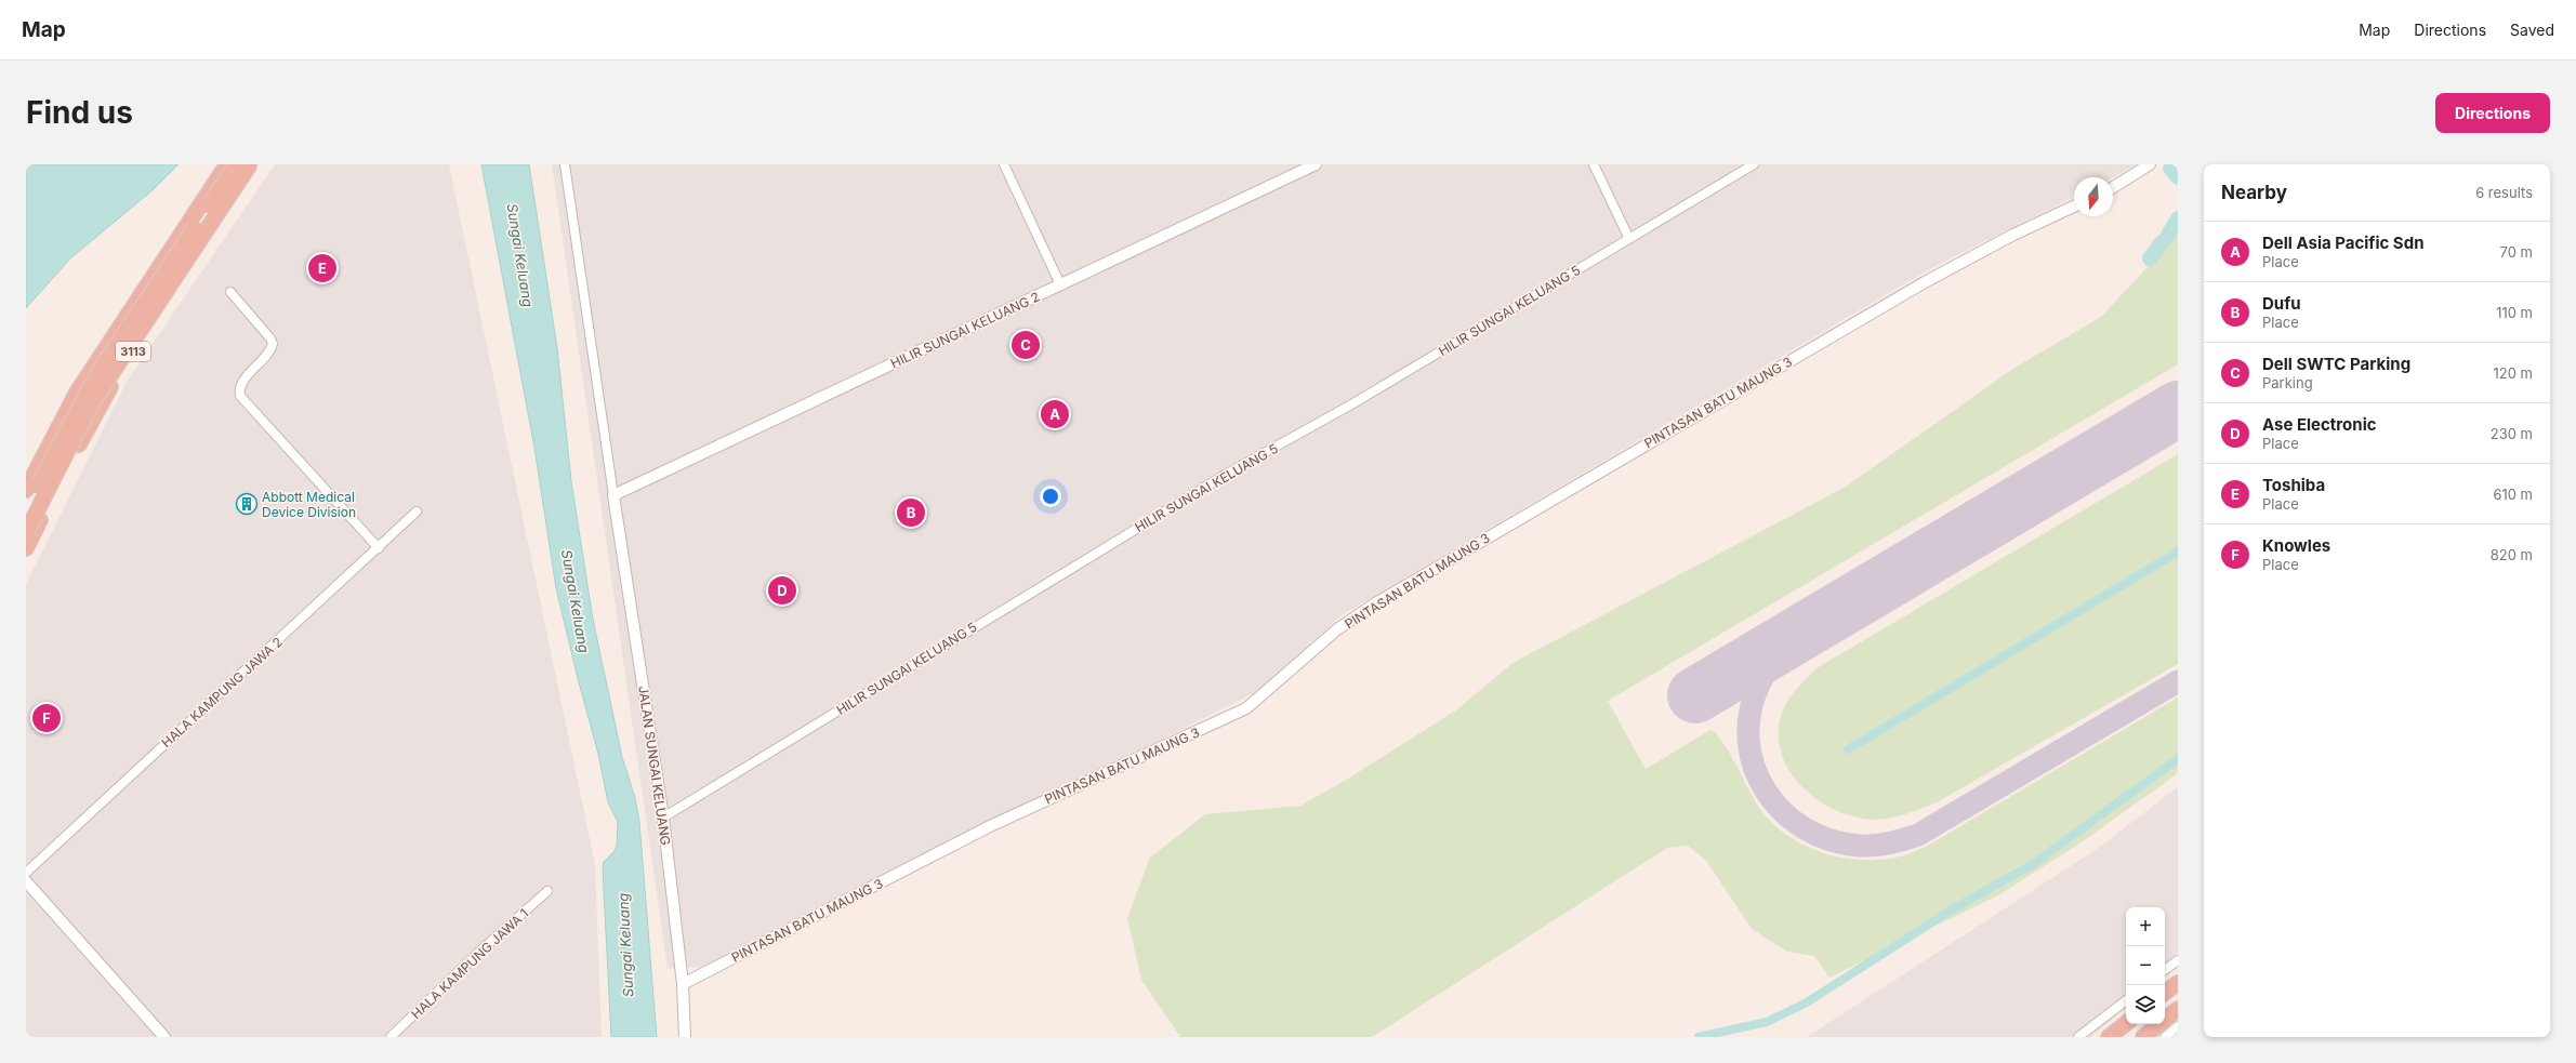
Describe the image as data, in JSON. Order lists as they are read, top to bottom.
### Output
{
  "streets": {
    "highway": ["3113"],
    "street": [
      "HILIR SUNGAI KELUANG 5",
      "HILIR SUNGAI KELUANG 2",
      "PINTASAN BATU MAUNG 3",
      "HALA KAMPUNG JAWA 2",
      "JALAN SUNGAI KELUANG",
      "HALA KAMPUNG JAWA 1"
    ]
  },
  "crossings": [
    ["HILIR SUNGAI KELUANG 5", "JALAN SUNGAI KELUANG"],
    ["HILIR SUNGAI KELUANG 2", "JALAN SUNGAI KELUANG"],
    ["PINTASAN BATU MAUNG 3", "JALAN SUNGAI KELUANG"]
  ],
  "water": ["Sungai Keluang"],
  "places": {
    "building": ["Abbott Medical Device Division"]
  },
  "north": "bottom",
  "page": {
    "header": "Map",
    "nav": ["Map", "Directions", "Saved"],
    "buttons": "Directions",
    "title": "Find us",
    "heading": ["Nearby", "6 results"],
    "list": [
      {
        "mark": "A",
        "name": "Dell Asia Pacific Sdn",
        "note": "Place",
        "value": "70 m"
      },
      {
        "mark": "B",
        "name": "Dufu",
        "note": "Place",
        "value": "110 m"
      },
      {
        "mark": "C",
        "name": "Dell SWTC Parking",
        "note": "Parking",
        "value": "120 m"
      },
      {
        "mark": "D",
        "name": "Ase Electronic",
        "note": "Place",
        "value": "230 m"
      },
      {
        "mark": "E",
        "name": "Toshiba",
        "note": "Place",
        "value": "610 m"
      },
      {
        "mark": "F",
        "name": "Knowles",
        "note": "Place",
        "value": "820 m"
      }
    ],
    "pins": [
      "E",
      "C",
      "A",
      "B",
      "D",
      "F"
    ],
    "map_buttons": ["+", "−"]
  }
}
